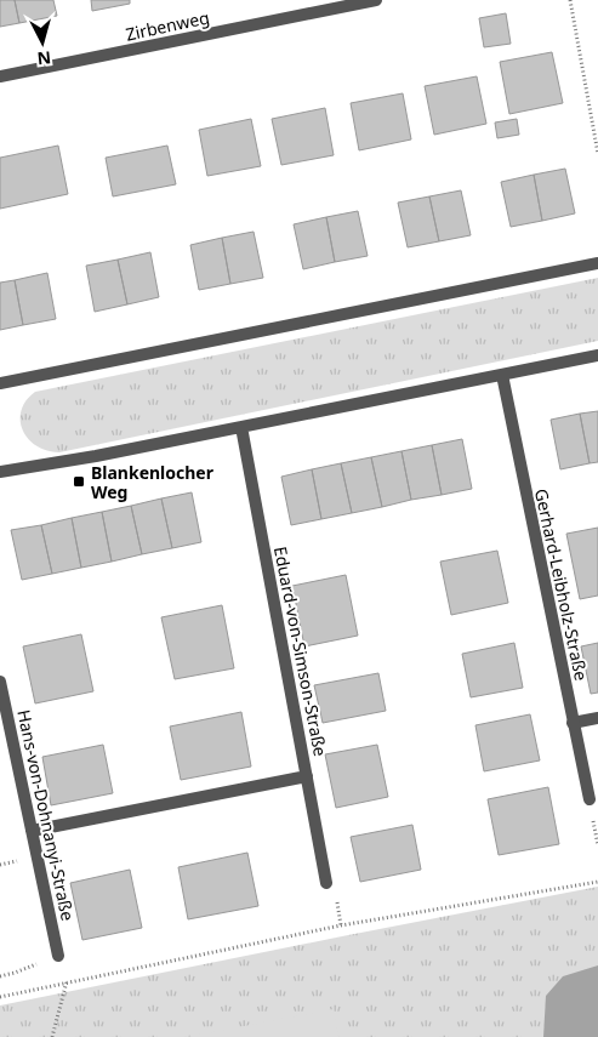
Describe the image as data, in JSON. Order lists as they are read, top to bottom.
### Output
{
  "streets": {
    "street": [
      "Zirbenweg",
      "Gerhard-Leibholz-Straße",
      "Eduard-von-Simson-Straße",
      "Hans-von-Dohnanyi-Straße"
    ]
  },
  "places": {
    "transit": ["Blankenlocher Weg"]
  },
  "north": "bottom"
}
